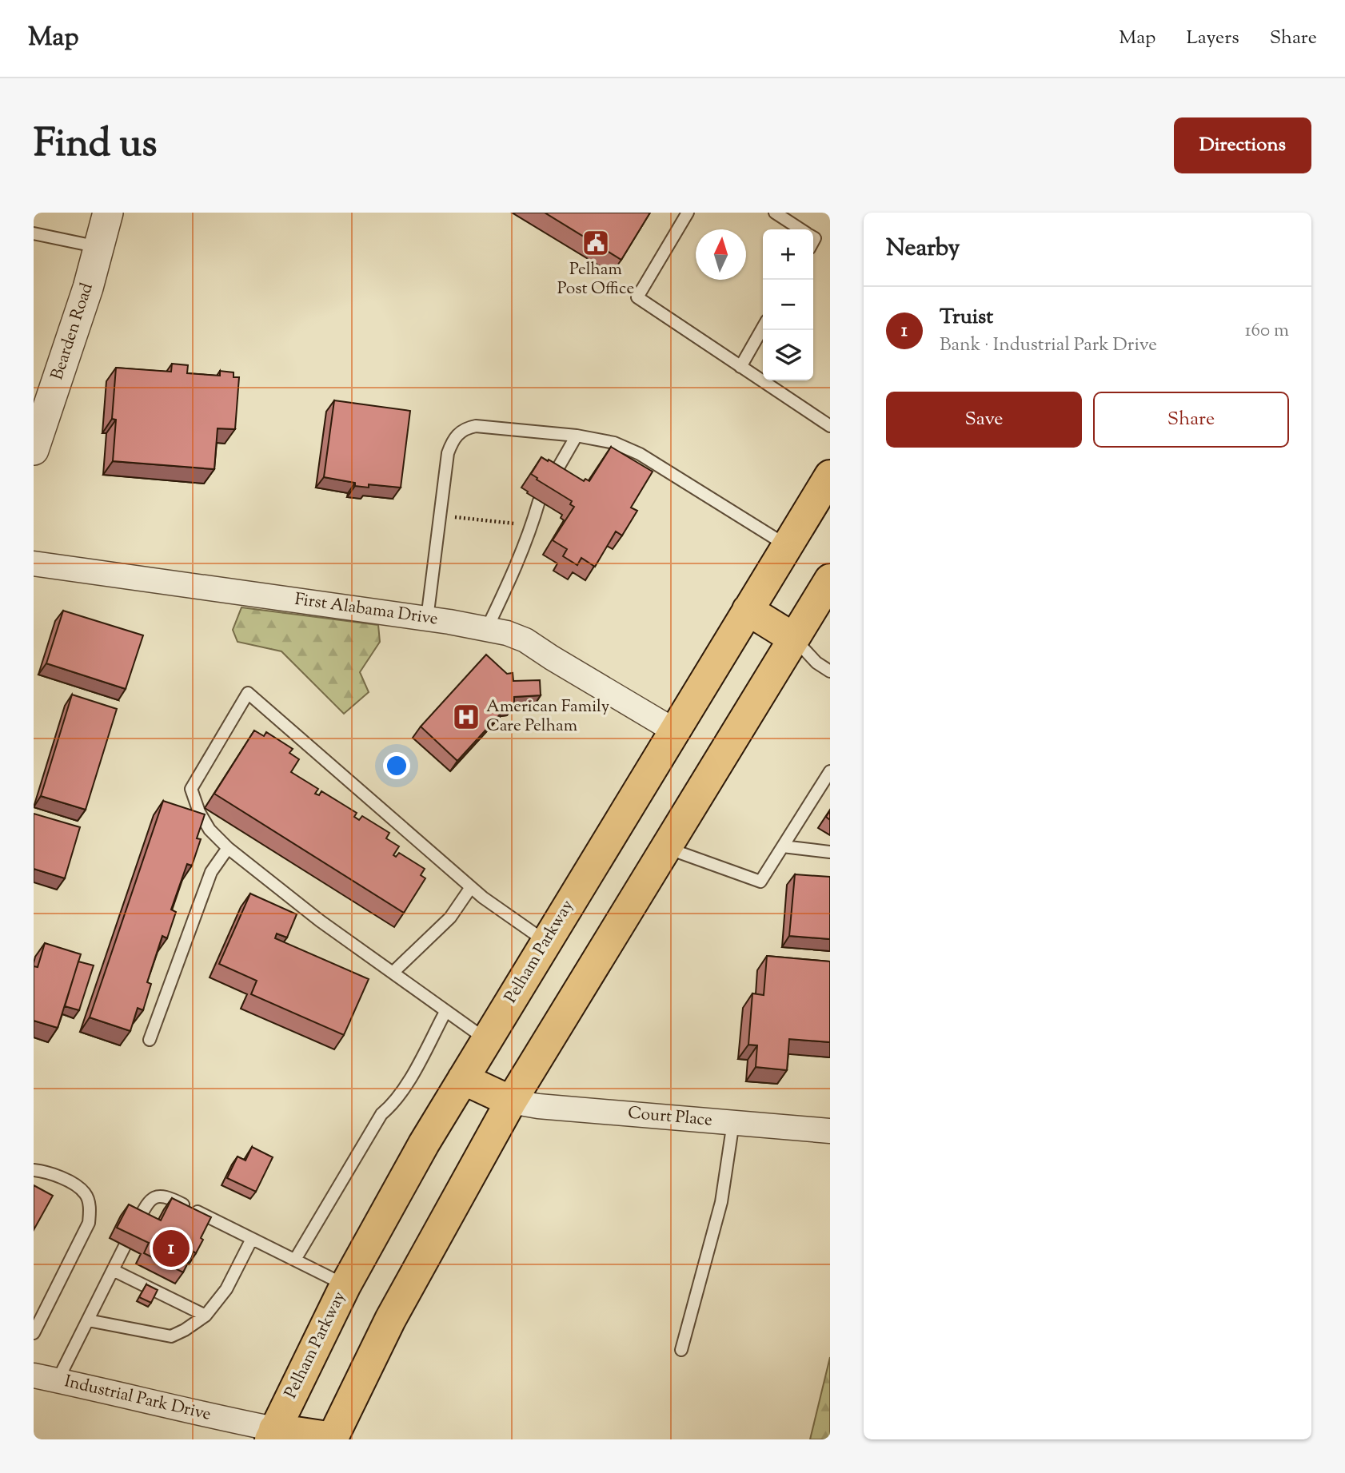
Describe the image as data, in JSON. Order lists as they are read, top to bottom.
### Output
{
  "streets": {
    "main road": ["Pelham Parkway"],
    "street": [
      "Bearden Road",
      "First Alabama Drive",
      "Court Place",
      "Industrial Park Drive"
    ]
  },
  "crossings": [
    ["First Alabama Drive", "Pelham Parkway"],
    ["Pelham Parkway", "Industrial Park Drive"]
  ],
  "places": {
    "public building": ["Pelham Post Office"],
    "hospital": ["American Family Care Pelham"]
  },
  "north": "top",
  "page": {
    "header": "Map",
    "nav": ["Map", "Layers", "Share"],
    "title": "Find us",
    "buttons": [
      "Directions",
      ["Save", "Share"]
    ],
    "heading": "Nearby",
    "map_buttons": ["+", "−"],
    "list": [
      {
        "mark": "1",
        "name": "Truist",
        "note": "Bank · Industrial Park Drive",
        "value": "160 m"
      }
    ],
    "pins": "1"
  }
}
